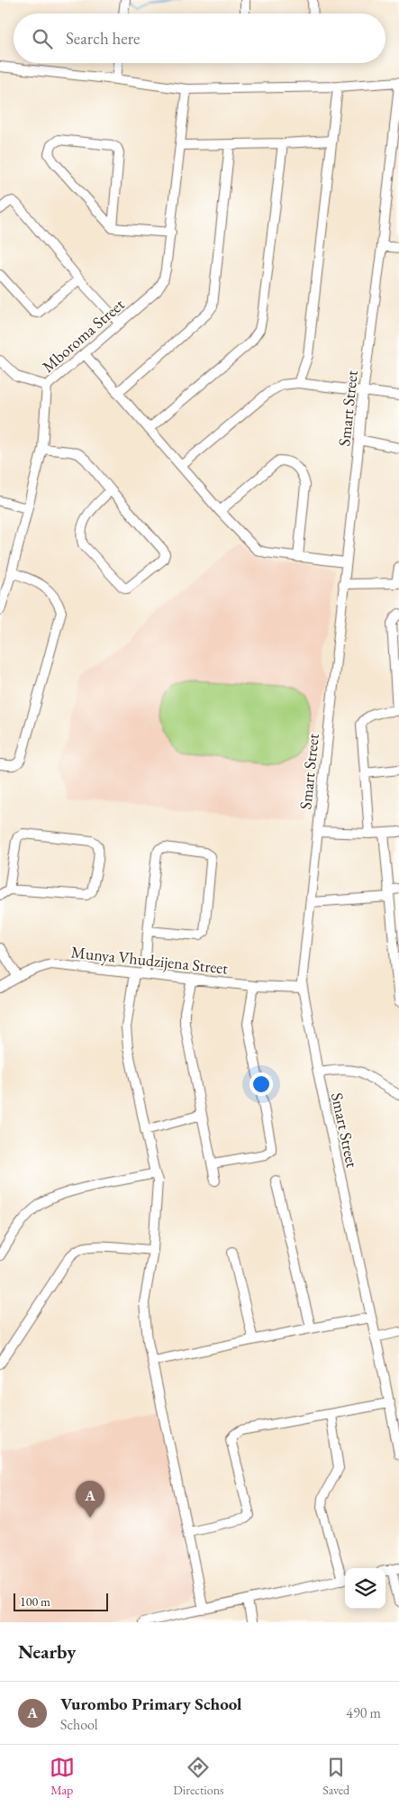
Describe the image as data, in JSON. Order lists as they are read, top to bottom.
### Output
{
  "streets": {
    "street": ["Mboroma Street", "Smart Street", "Munya Vhudzijena Street"]
  },
  "crossings": [
    ["Smart Street", "Munya Vhudzijena Street"]
  ],
  "scale_bar": "100 m",
  "page": {
    "search": "Search here",
    "pins": "A",
    "scale": "100 m",
    "heading": "Nearby",
    "list": [
      {
        "mark": "A",
        "name": "Vurombo Primary School",
        "note": "School",
        "value": "490 m"
      }
    ],
    "nav": ["Map", "Directions", "Saved"]
  }
}
